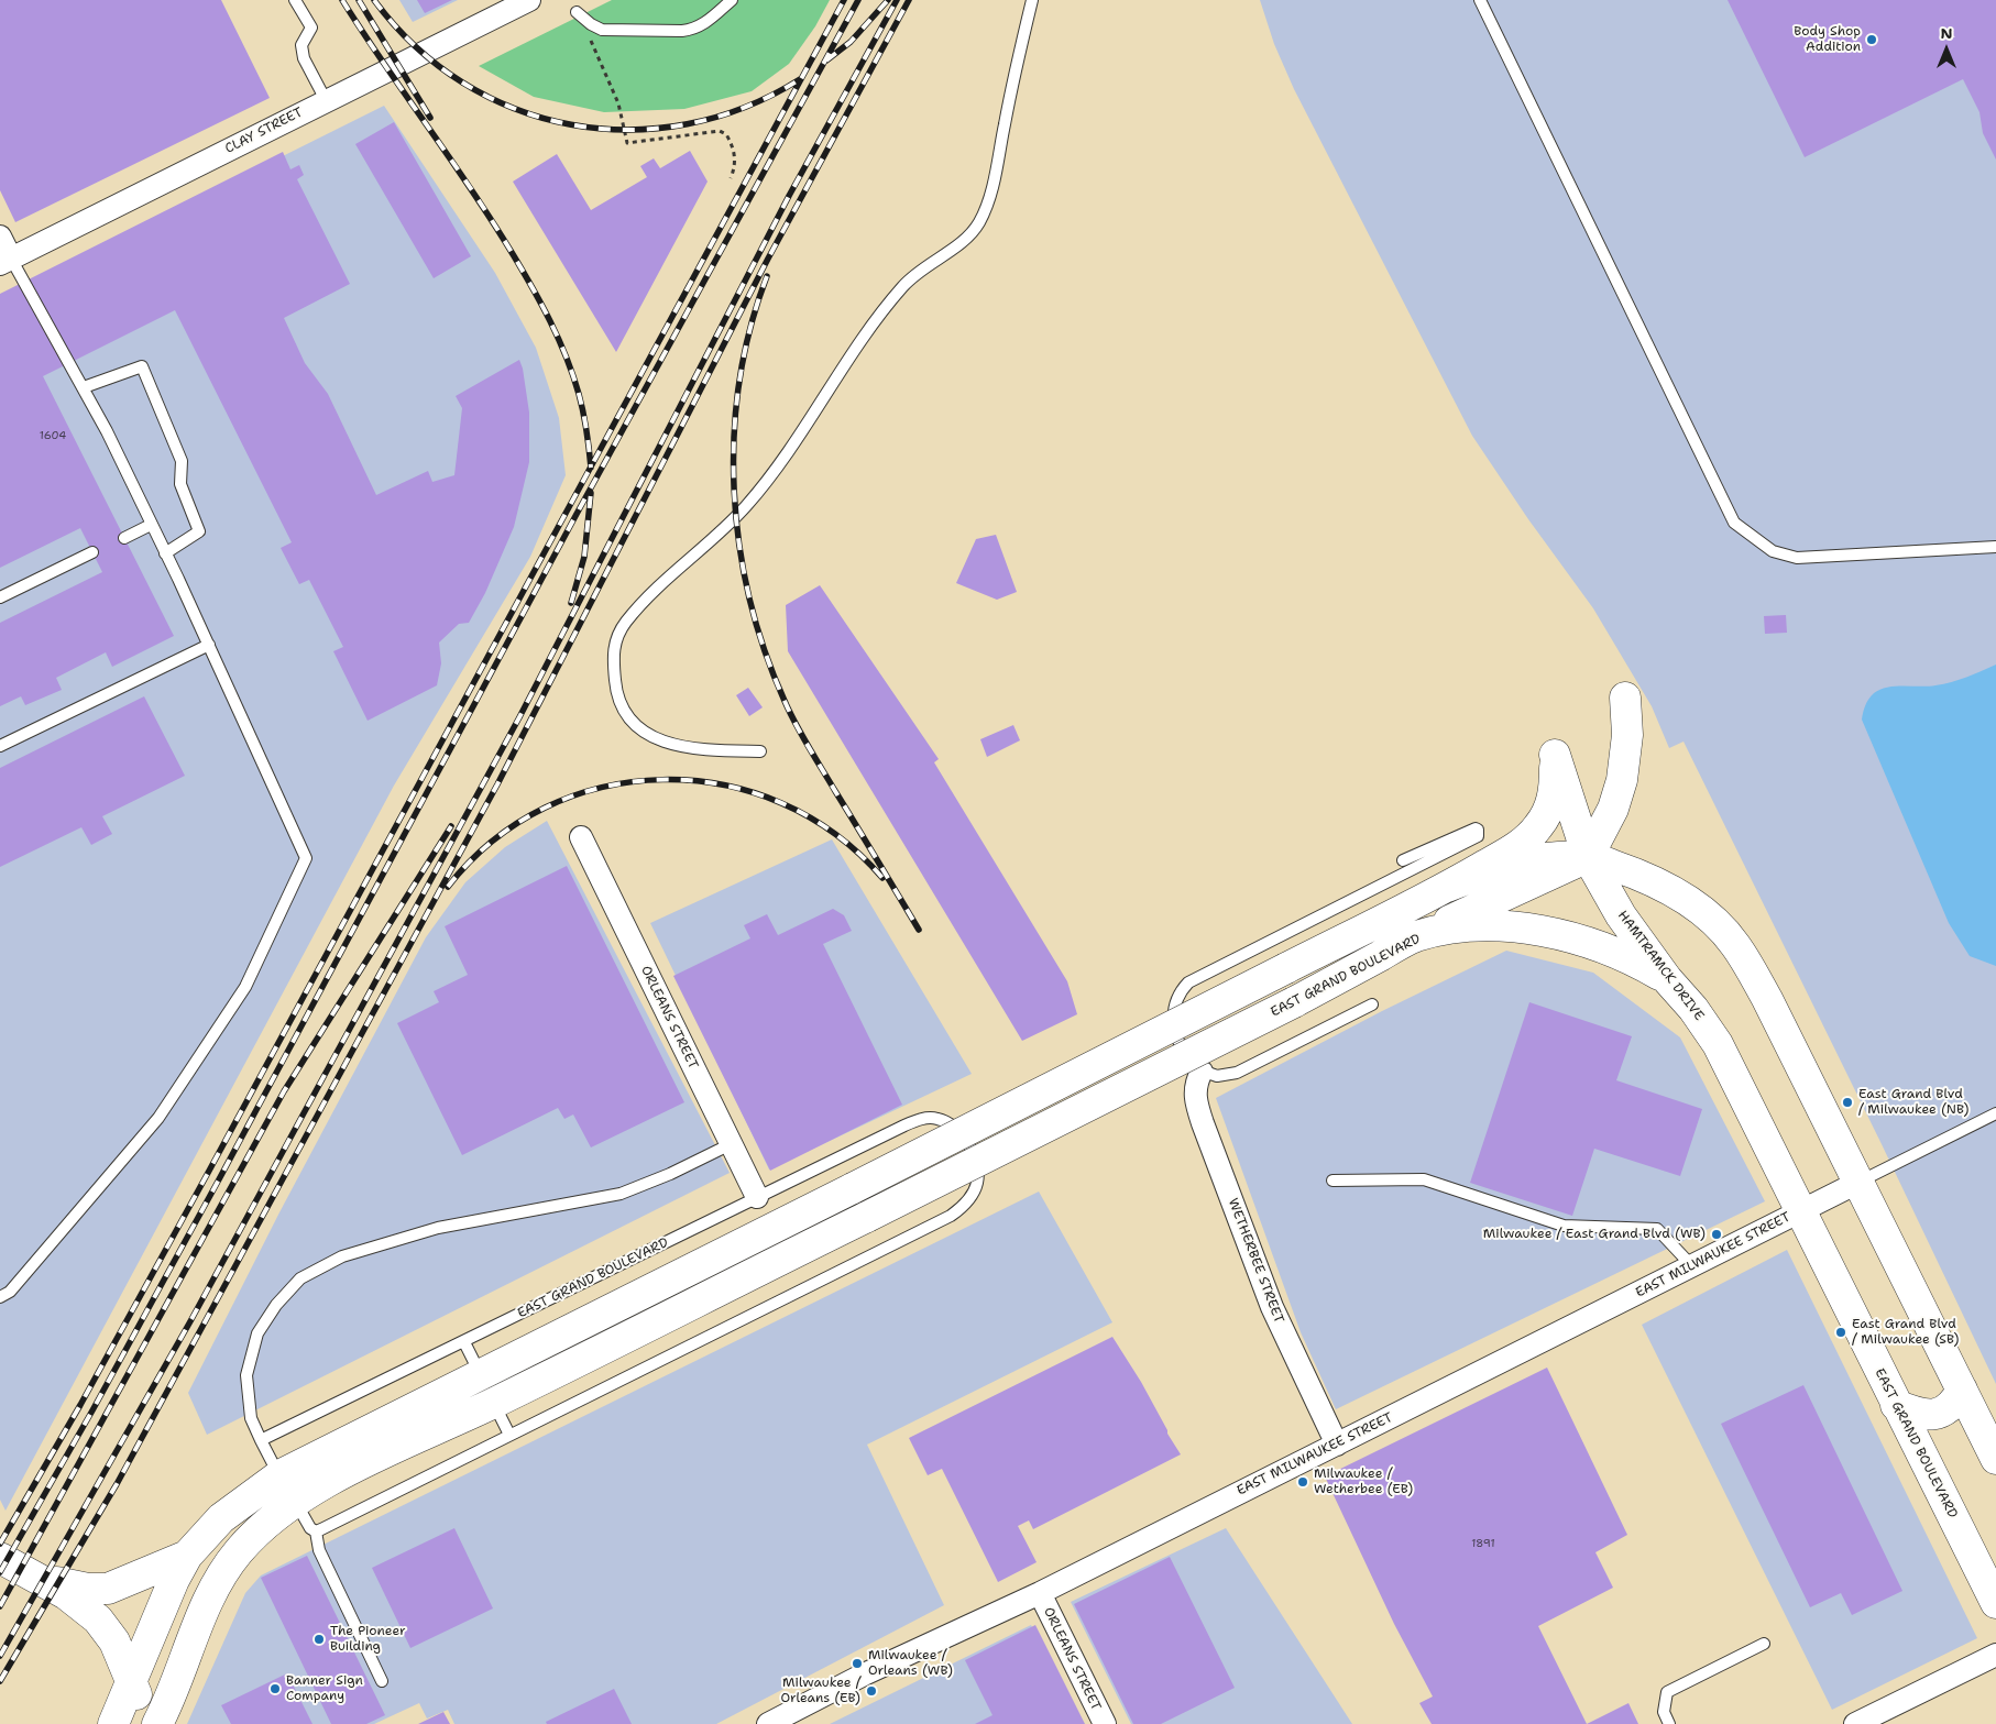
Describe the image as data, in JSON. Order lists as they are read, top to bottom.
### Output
{
  "streets": {
    "main road": ["HAMTRAMCK DRIVE", "EAST GRAND BOULEVARD"],
    "street": [
      "CLAY STREET",
      "ORLEANS STREET",
      "EAST MILWAUKEE STREET",
      "WETHERBEE STREET"
    ]
  },
  "crossings": [
    ["HAMTRAMCK DRIVE", "EAST GRAND BOULEVARD"],
    ["EAST GRAND BOULEVARD", "ORLEANS STREET"],
    ["EAST GRAND BOULEVARD", "EAST MILWAUKEE STREET"],
    ["ORLEANS STREET", "EAST MILWAUKEE STREET"],
    ["EAST MILWAUKEE STREET", "WETHERBEE STREET"]
  ],
  "places": [
    "Body Shop Addition",
    "East Grand Blvd / Milwaukee (NB)",
    "Milwaukee / East Grand Blvd (WB)",
    "East Grand Blvd / Milwaukee (SB)",
    "Milwaukee / Wetherbee (EB)",
    "The Pioneer Building",
    "Milwaukee / Orleans (WB)",
    "Banner Sign Company",
    "Milwaukee / Orleans (EB)"
  ],
  "house_numbers": ["1604", "1891"],
  "north": "top"
}
